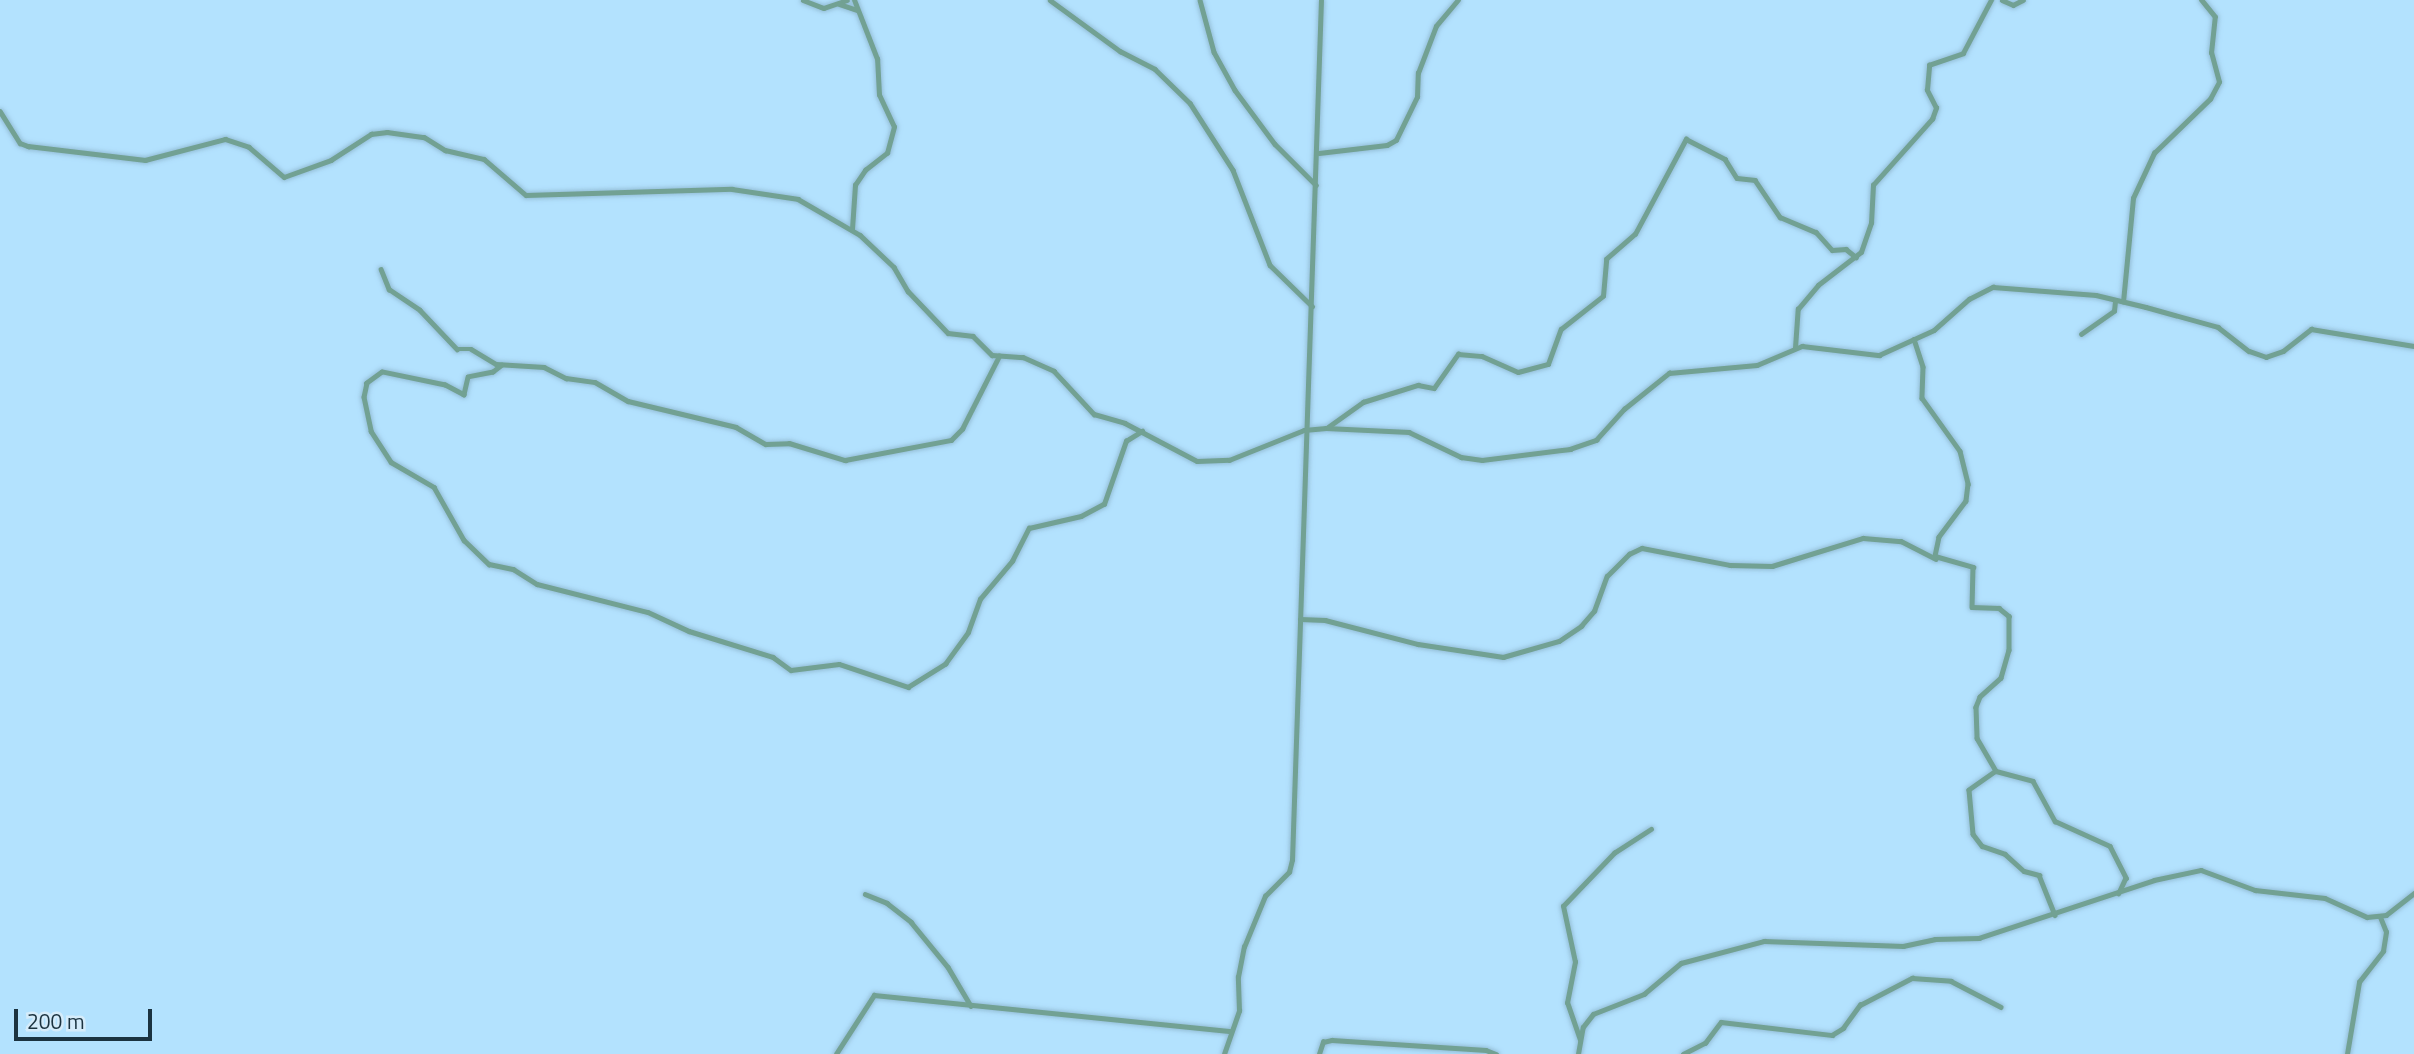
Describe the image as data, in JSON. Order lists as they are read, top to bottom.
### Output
{
  "scale_bar": "200 m"
}
